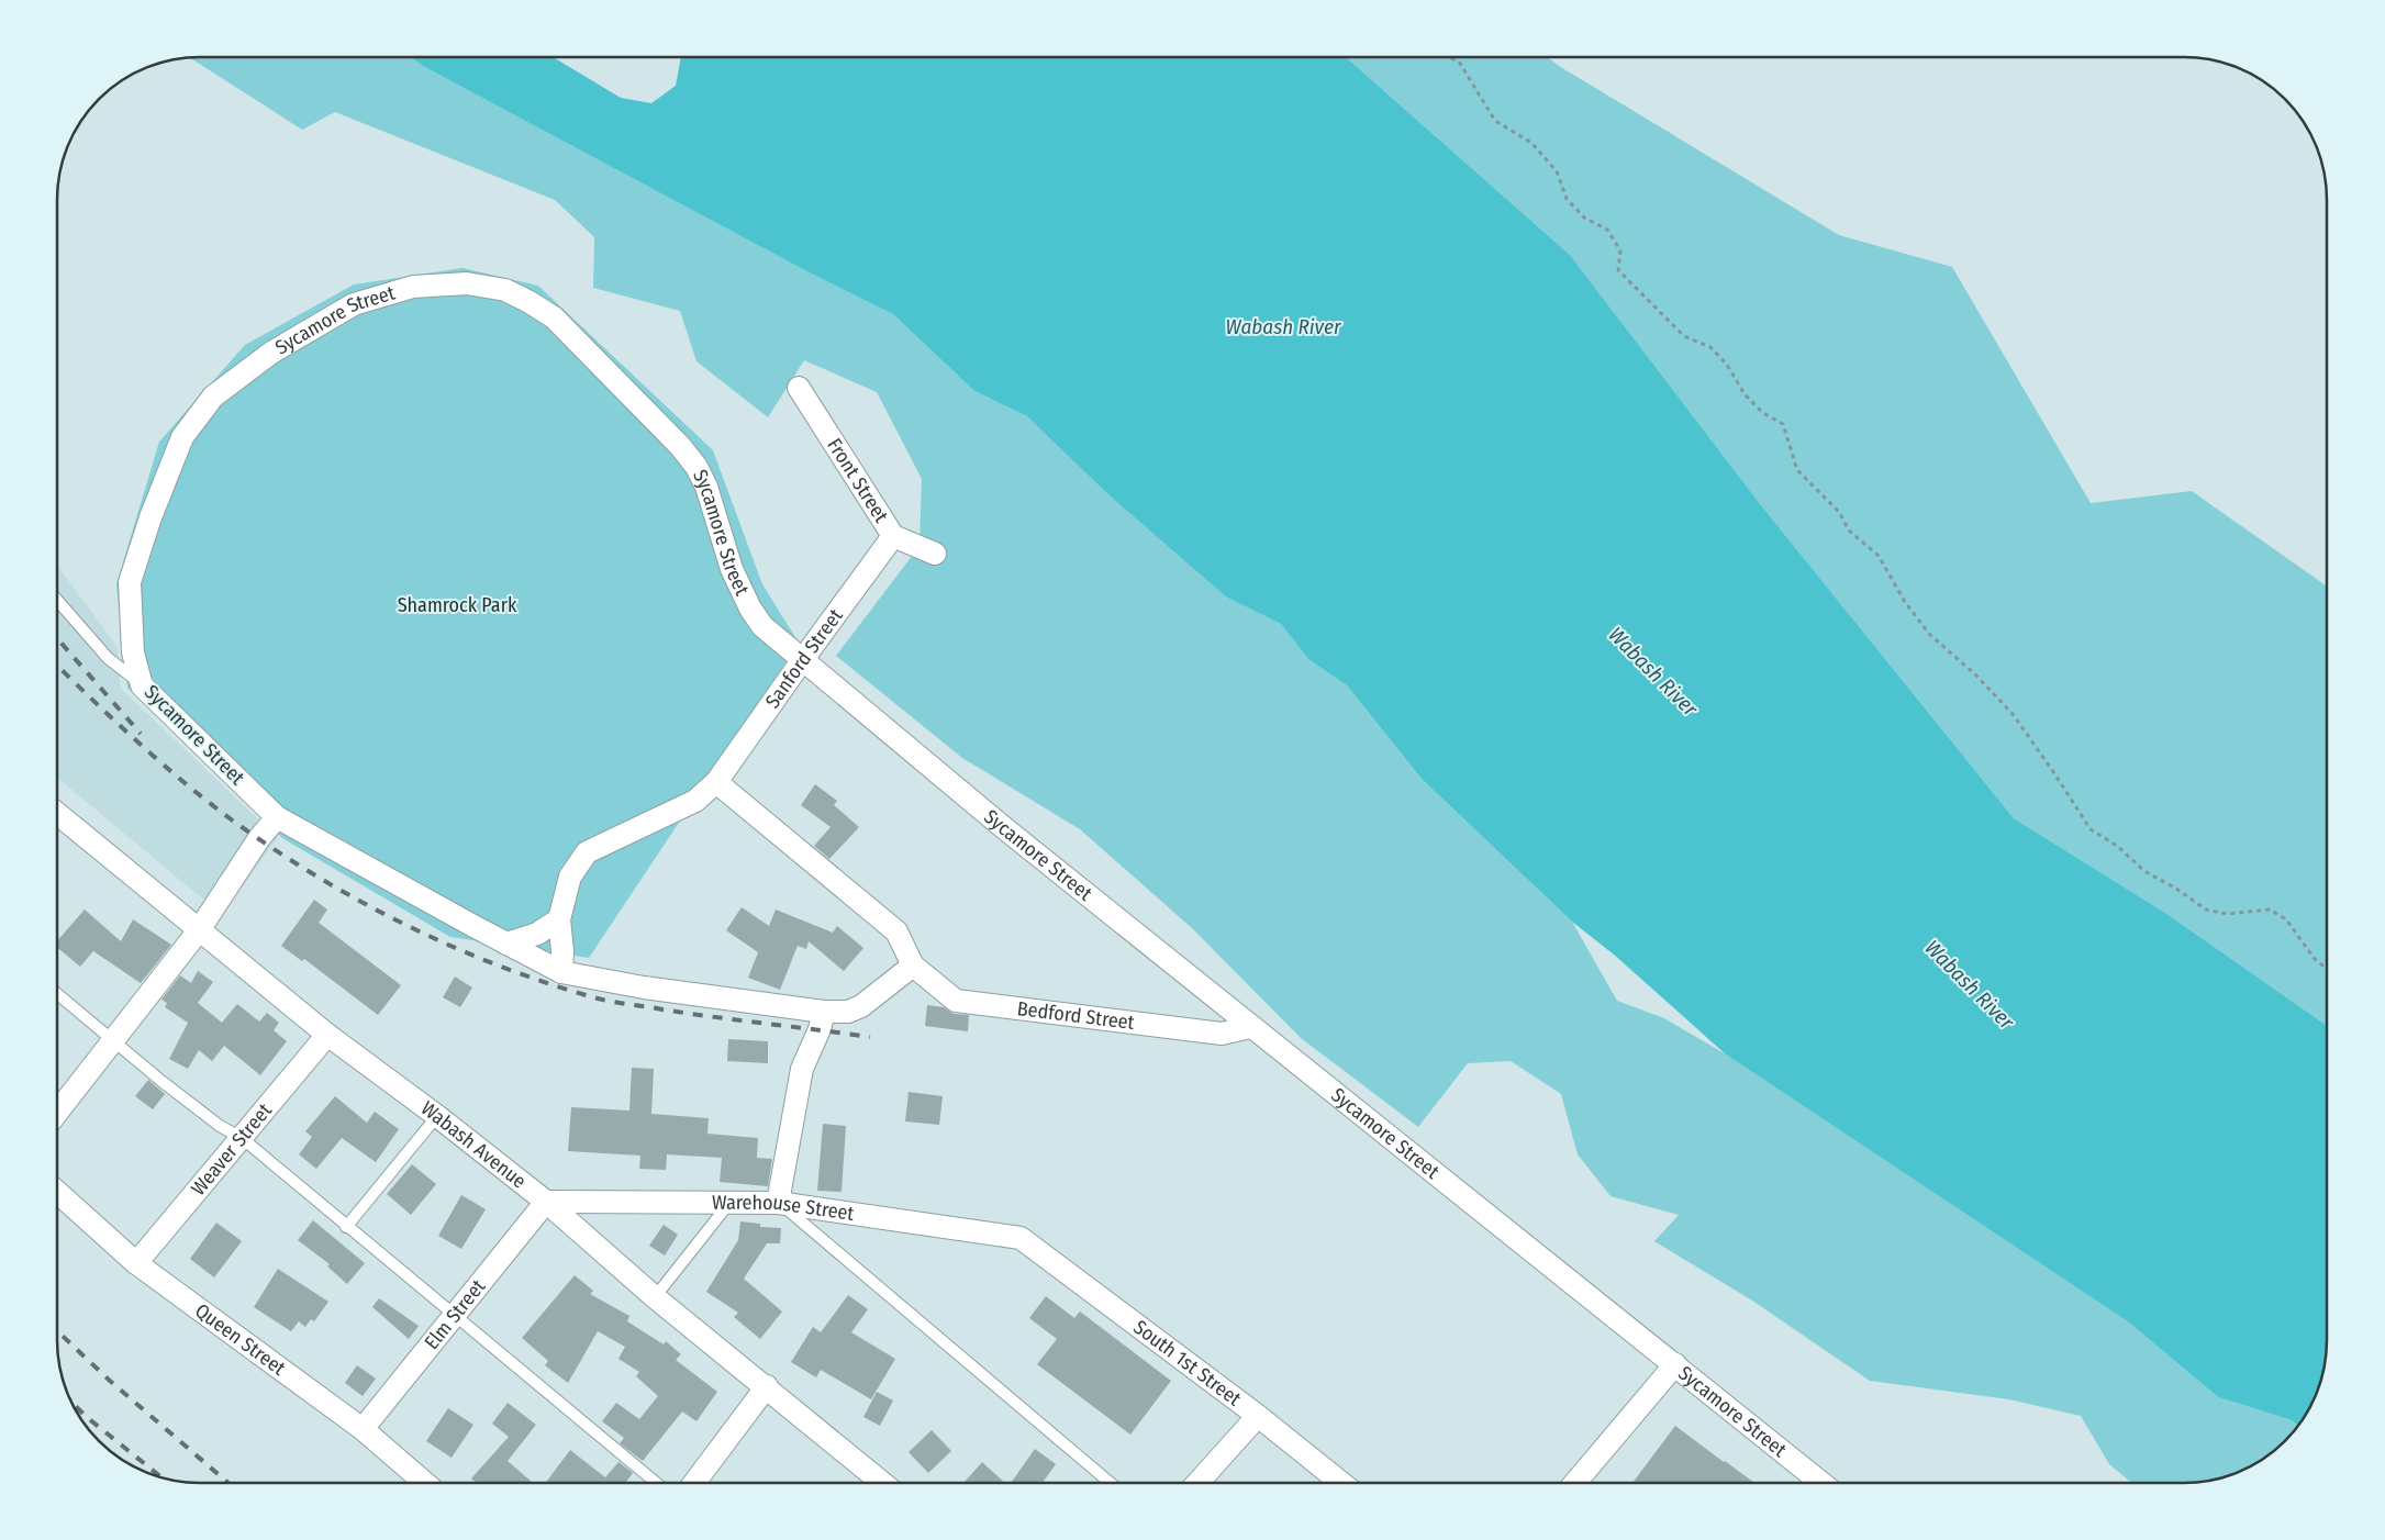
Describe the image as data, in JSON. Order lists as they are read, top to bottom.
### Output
{
  "streets": {
    "street": [
      "Sycamore Street",
      "Front Street",
      "Sanford Street",
      "Bedford Street",
      "Wabash Avenue",
      "Weaver Street",
      "Warehouse Street",
      "Elm Street",
      "Queen Street",
      "South 1st Street"
    ]
  },
  "crossings": [
    ["Sycamore Street", "Sanford Street"],
    ["Sycamore Street", "Bedford Street"],
    ["Front Street", "Sanford Street"],
    ["Sanford Street", "Bedford Street"],
    ["Wabash Avenue", "Weaver Street"],
    ["Wabash Avenue", "Warehouse Street"],
    ["Wabash Avenue", "Elm Street"],
    ["Weaver Street", "Queen Street"],
    ["Warehouse Street", "Elm Street"],
    ["Warehouse Street", "South 1st Street"],
    ["Elm Street", "Queen Street"]
  ],
  "water": ["Wabash River"],
  "parks": ["Shamrock Park"]
}
